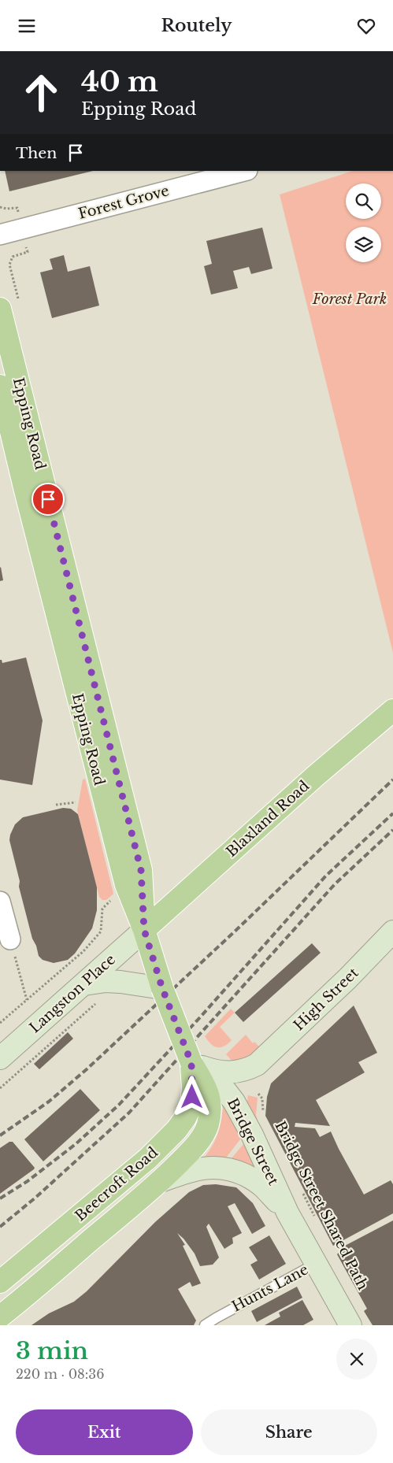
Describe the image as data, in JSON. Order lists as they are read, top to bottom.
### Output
{
  "streets": {
    "main road": ["Epping Road", "Blaxland Road", "Beecroft Road"],
    "street": [
      "Forest Grove",
      "Langston Place",
      "High Street",
      "Bridge Street"
    ],
    "lane": ["Hunts Lane"],
    "path": ["Bridge Street Shared Path"]
  },
  "crossings": [
    ["Epping Road", "Blaxland Road"],
    ["Epping Road", "Langston Place"],
    ["Epping Road", "Beecroft Road"],
    ["Blaxland Road", "Langston Place"],
    ["High Street", "Bridge Street"],
    ["High Street", "Beecroft Road"],
    ["Bridge Street", "Beecroft Road"],
    ["Bridge Street", "Hunts Lane"]
  ],
  "parks": ["Forest Park"],
  "page": {
    "header": "Routely",
    "turn": ["40 m", "Epping Road"],
    "then": "Then",
    "heading": ["3 min", "220 m · 08:36"],
    "buttons": ["Exit", "Share"]
  }
}
